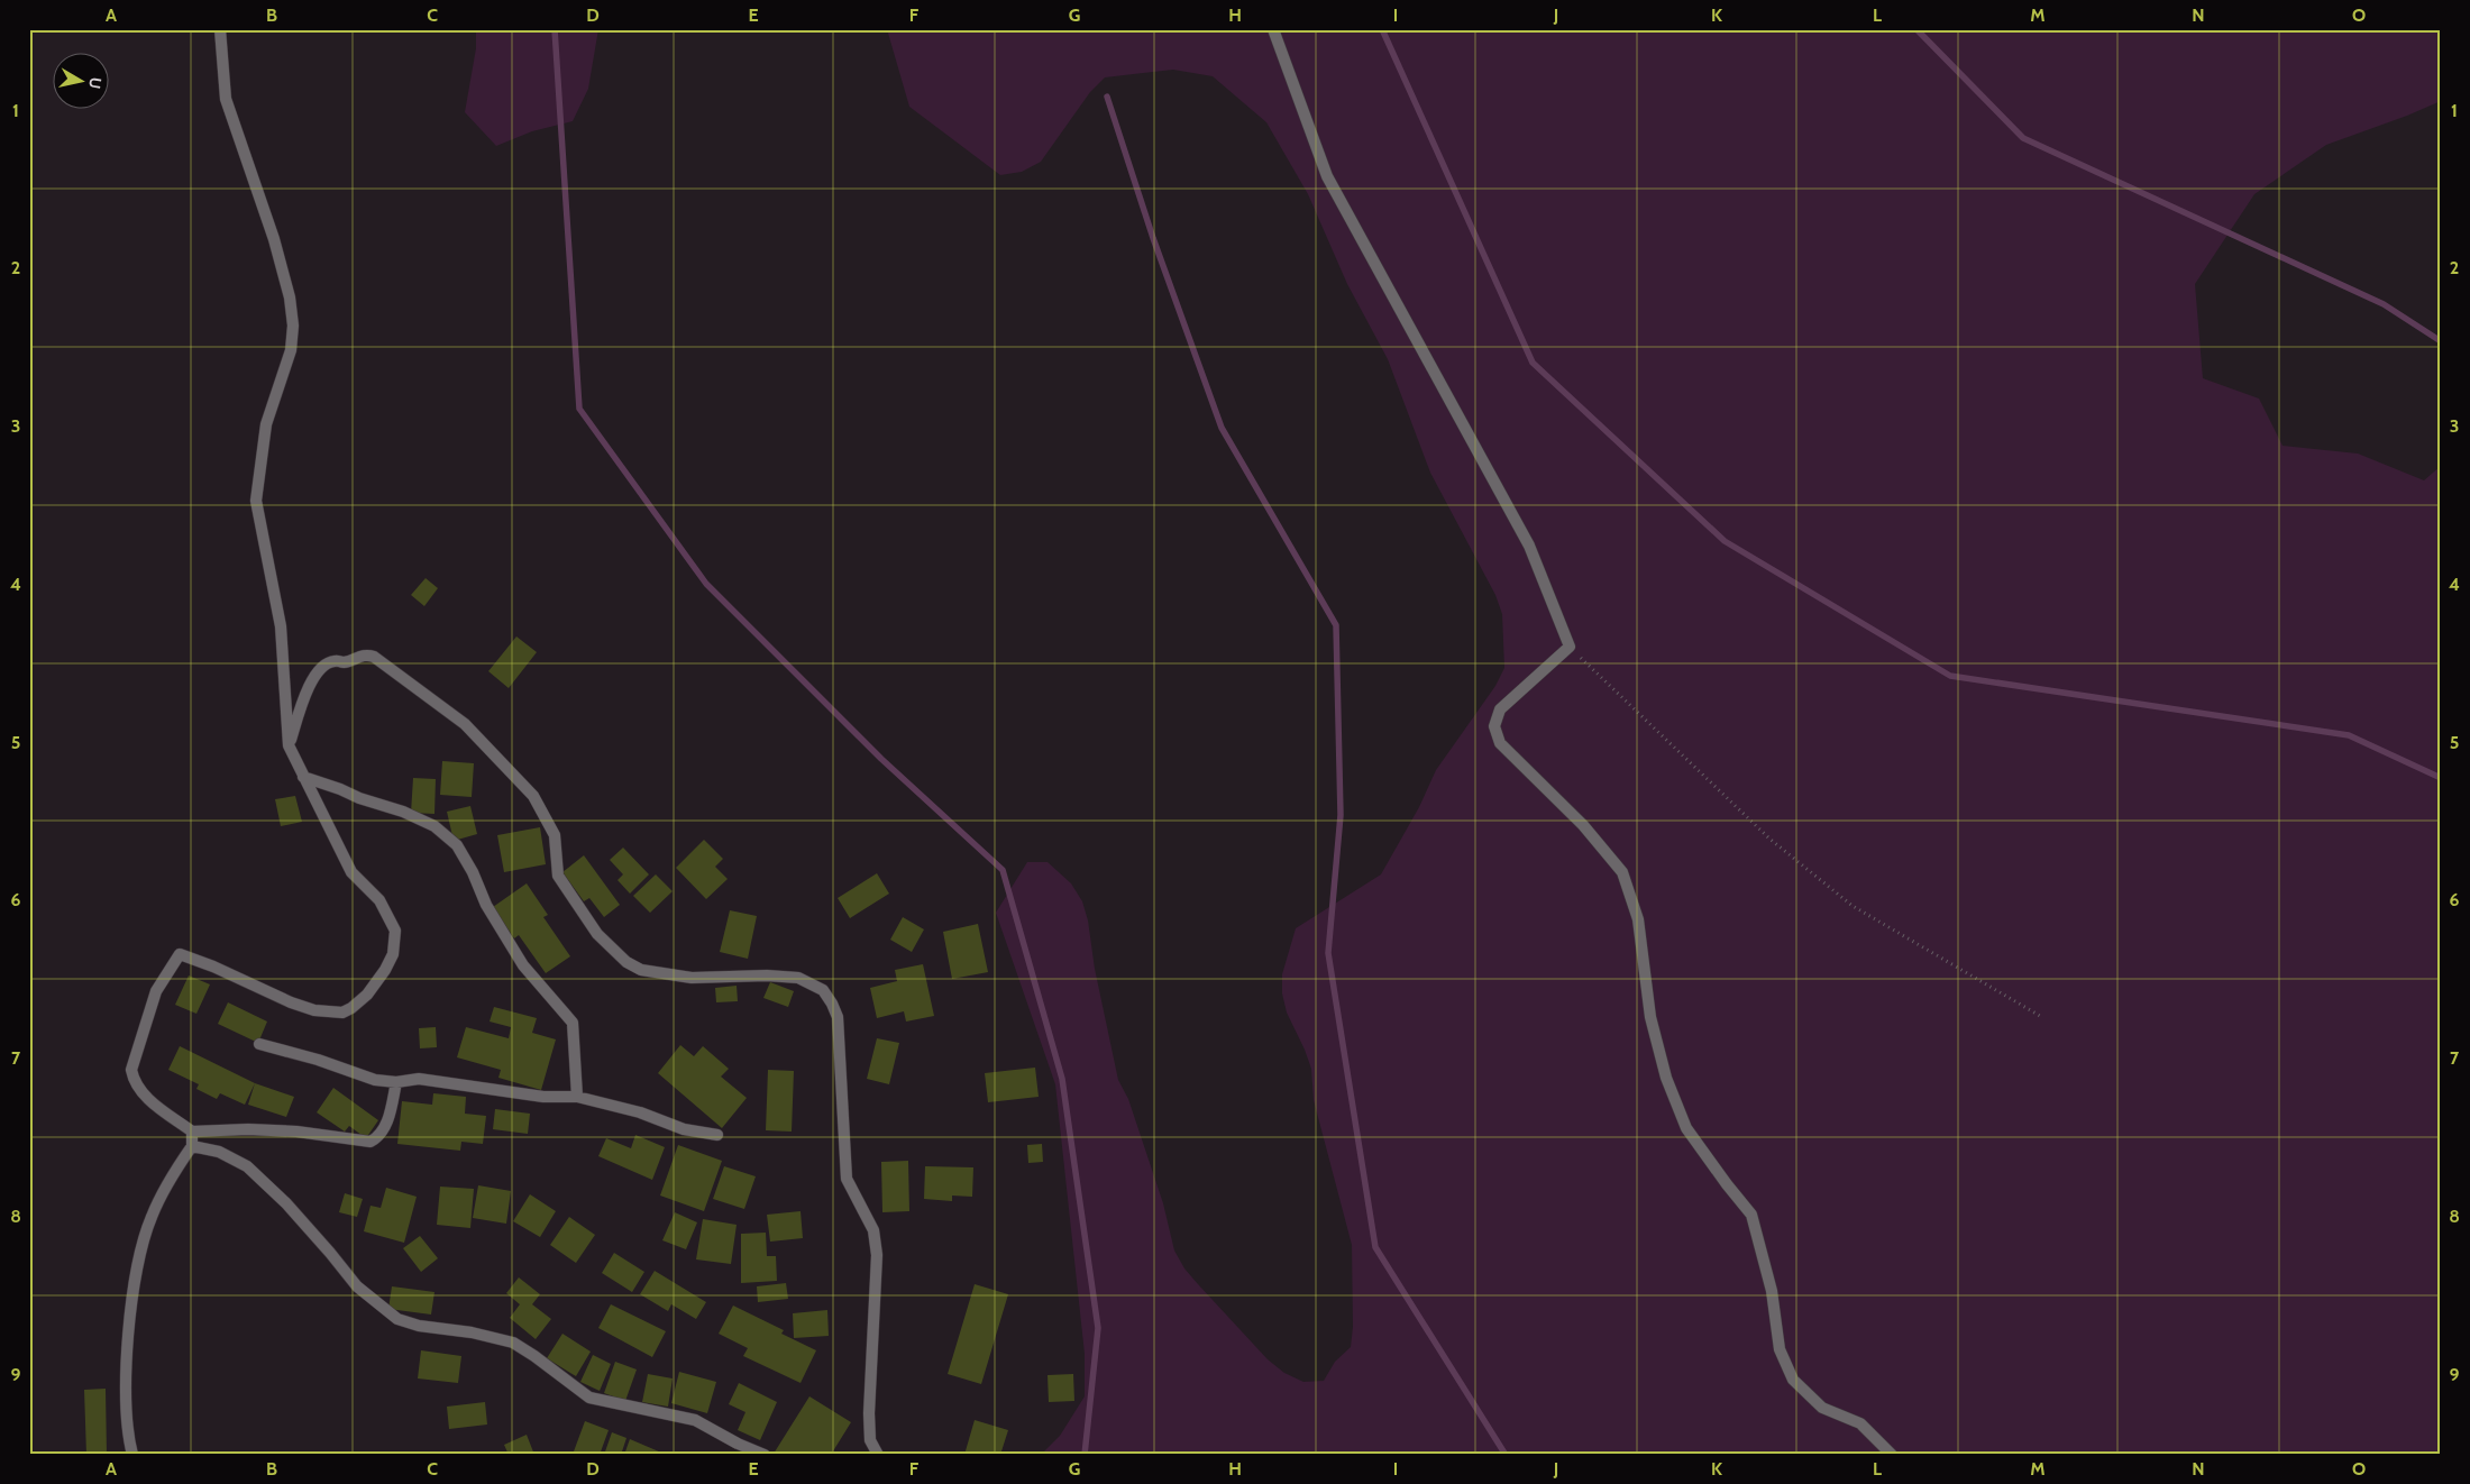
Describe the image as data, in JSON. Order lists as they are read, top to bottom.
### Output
{
  "north": "right",
  "grid": {
    "columns": [
      "A",
      "B",
      "C",
      "D",
      "E",
      "F",
      "G",
      "H",
      "I",
      "J",
      "K",
      "L",
      "M",
      "N",
      "O"
    ],
    "rows": [
      "1",
      "2",
      "3",
      "4",
      "5",
      "6",
      "7",
      "8",
      "9"
    ]
  }
}
